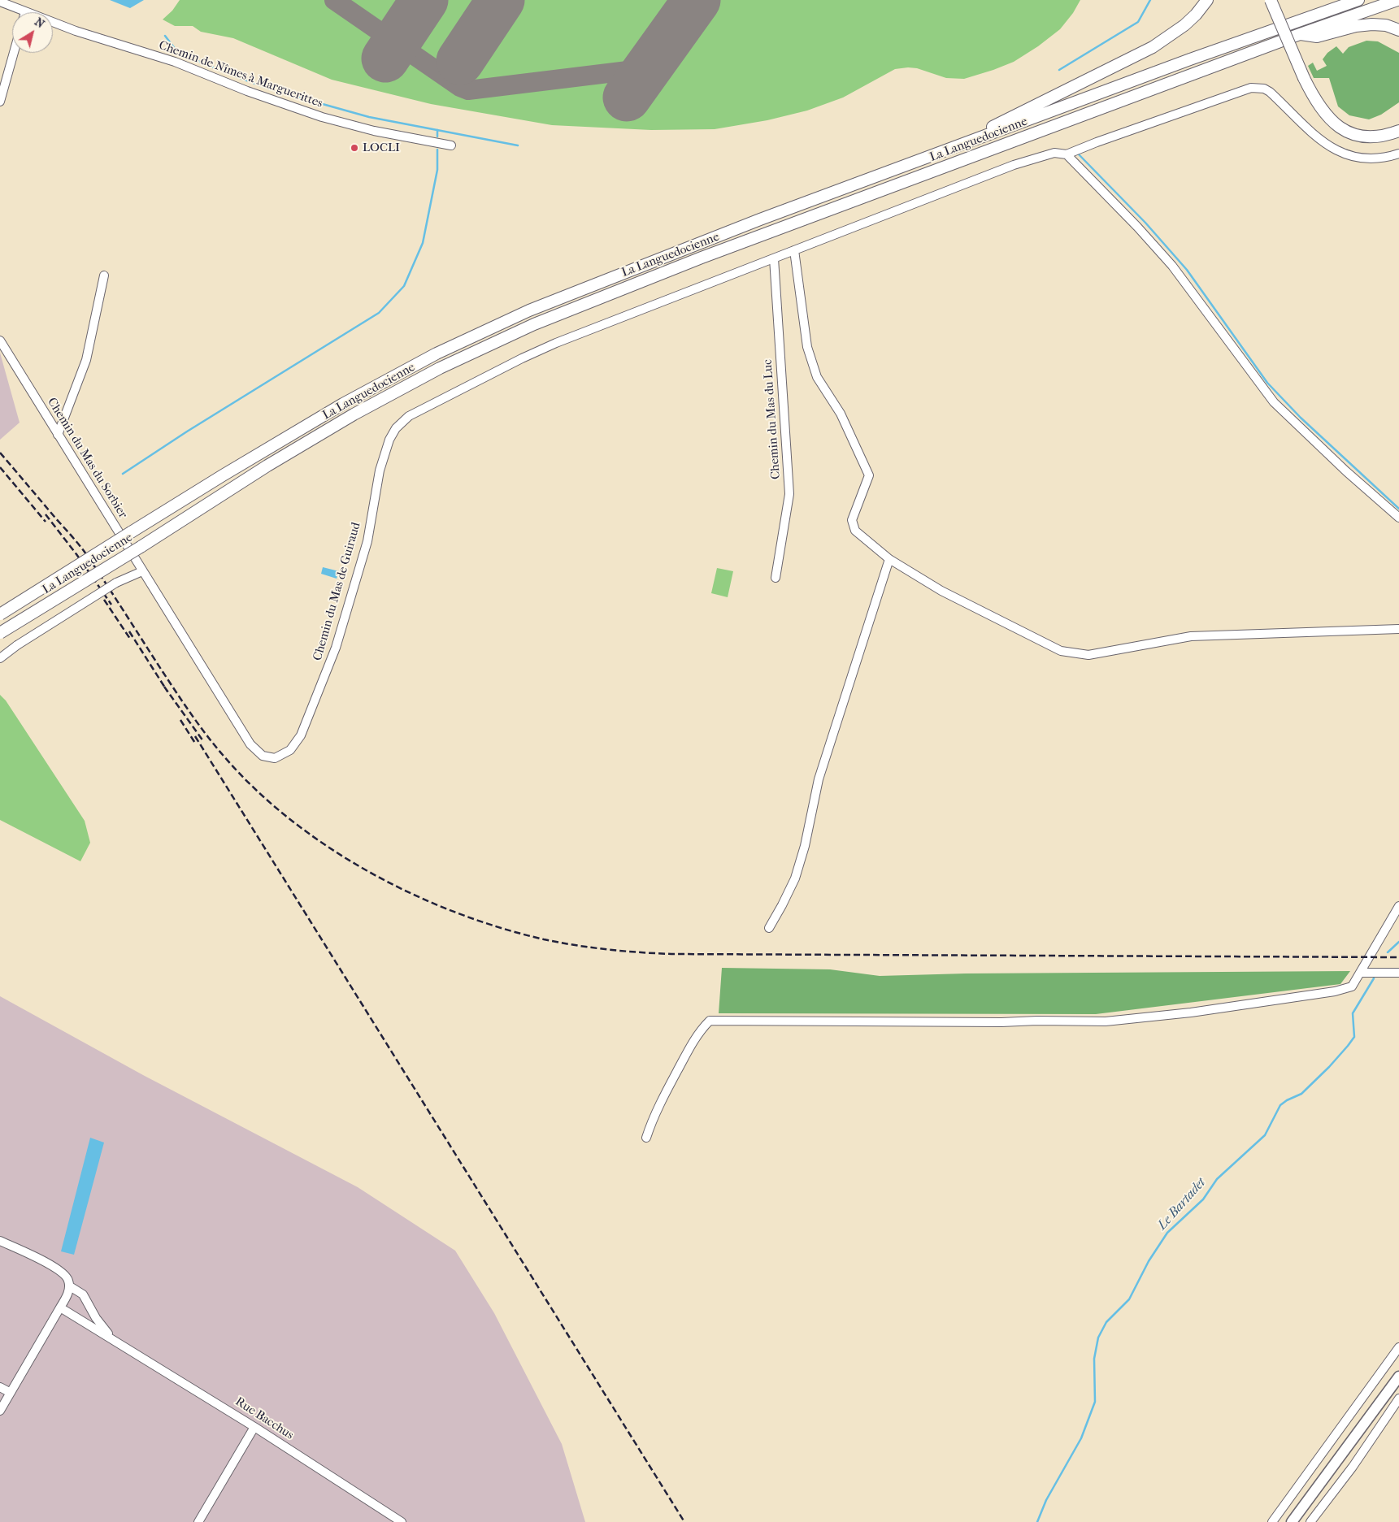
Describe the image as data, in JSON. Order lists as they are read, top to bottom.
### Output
{
  "streets": {
    "highway": ["La Languedocienne"],
    "street": [
      "Chemin de Nîmes à Marguerittes",
      "Chemin du Mas du Luc",
      "Chemin du Mas du Sorbier",
      "Chemin du Mas de Guiraud",
      "Rue Bacchus"
    ]
  },
  "crossings": [
    ["Chemin du Mas du Luc", "Chemin du Mas de Guiraud"],
    ["Chemin du Mas du Sorbier", "Chemin du Mas de Guiraud"]
  ],
  "water": ["Le Bartadet"],
  "places": ["LOCLI"],
  "north": "top right"
}
